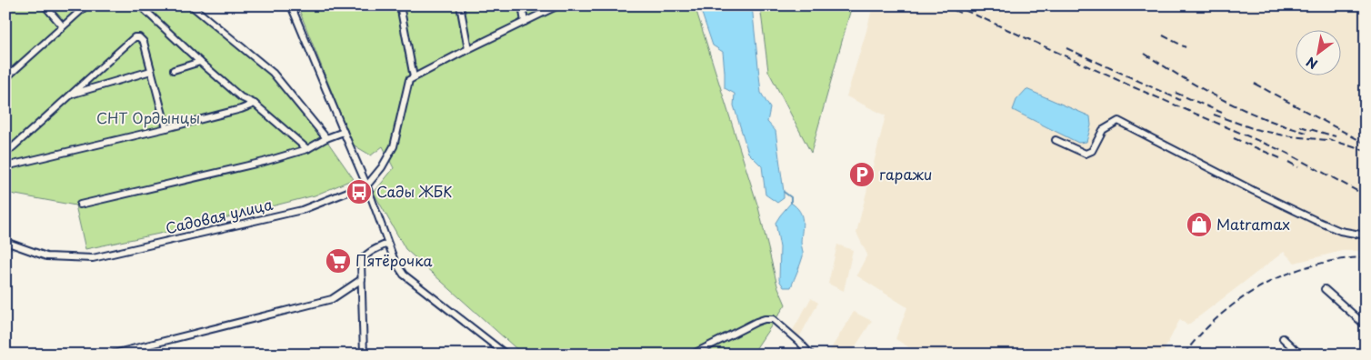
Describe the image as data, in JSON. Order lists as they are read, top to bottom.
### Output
{
  "streets": {
    "street": ["Садовая улица"]
  },
  "parks": ["СНТ Ордынцы"],
  "places": {
    "parking": ["гаражи"],
    "bus stop": ["Сады ЖБК"],
    "shop": ["Matramax"],
    "supermarket": ["Пятёрочка"]
  },
  "north": "bottom left"
}
